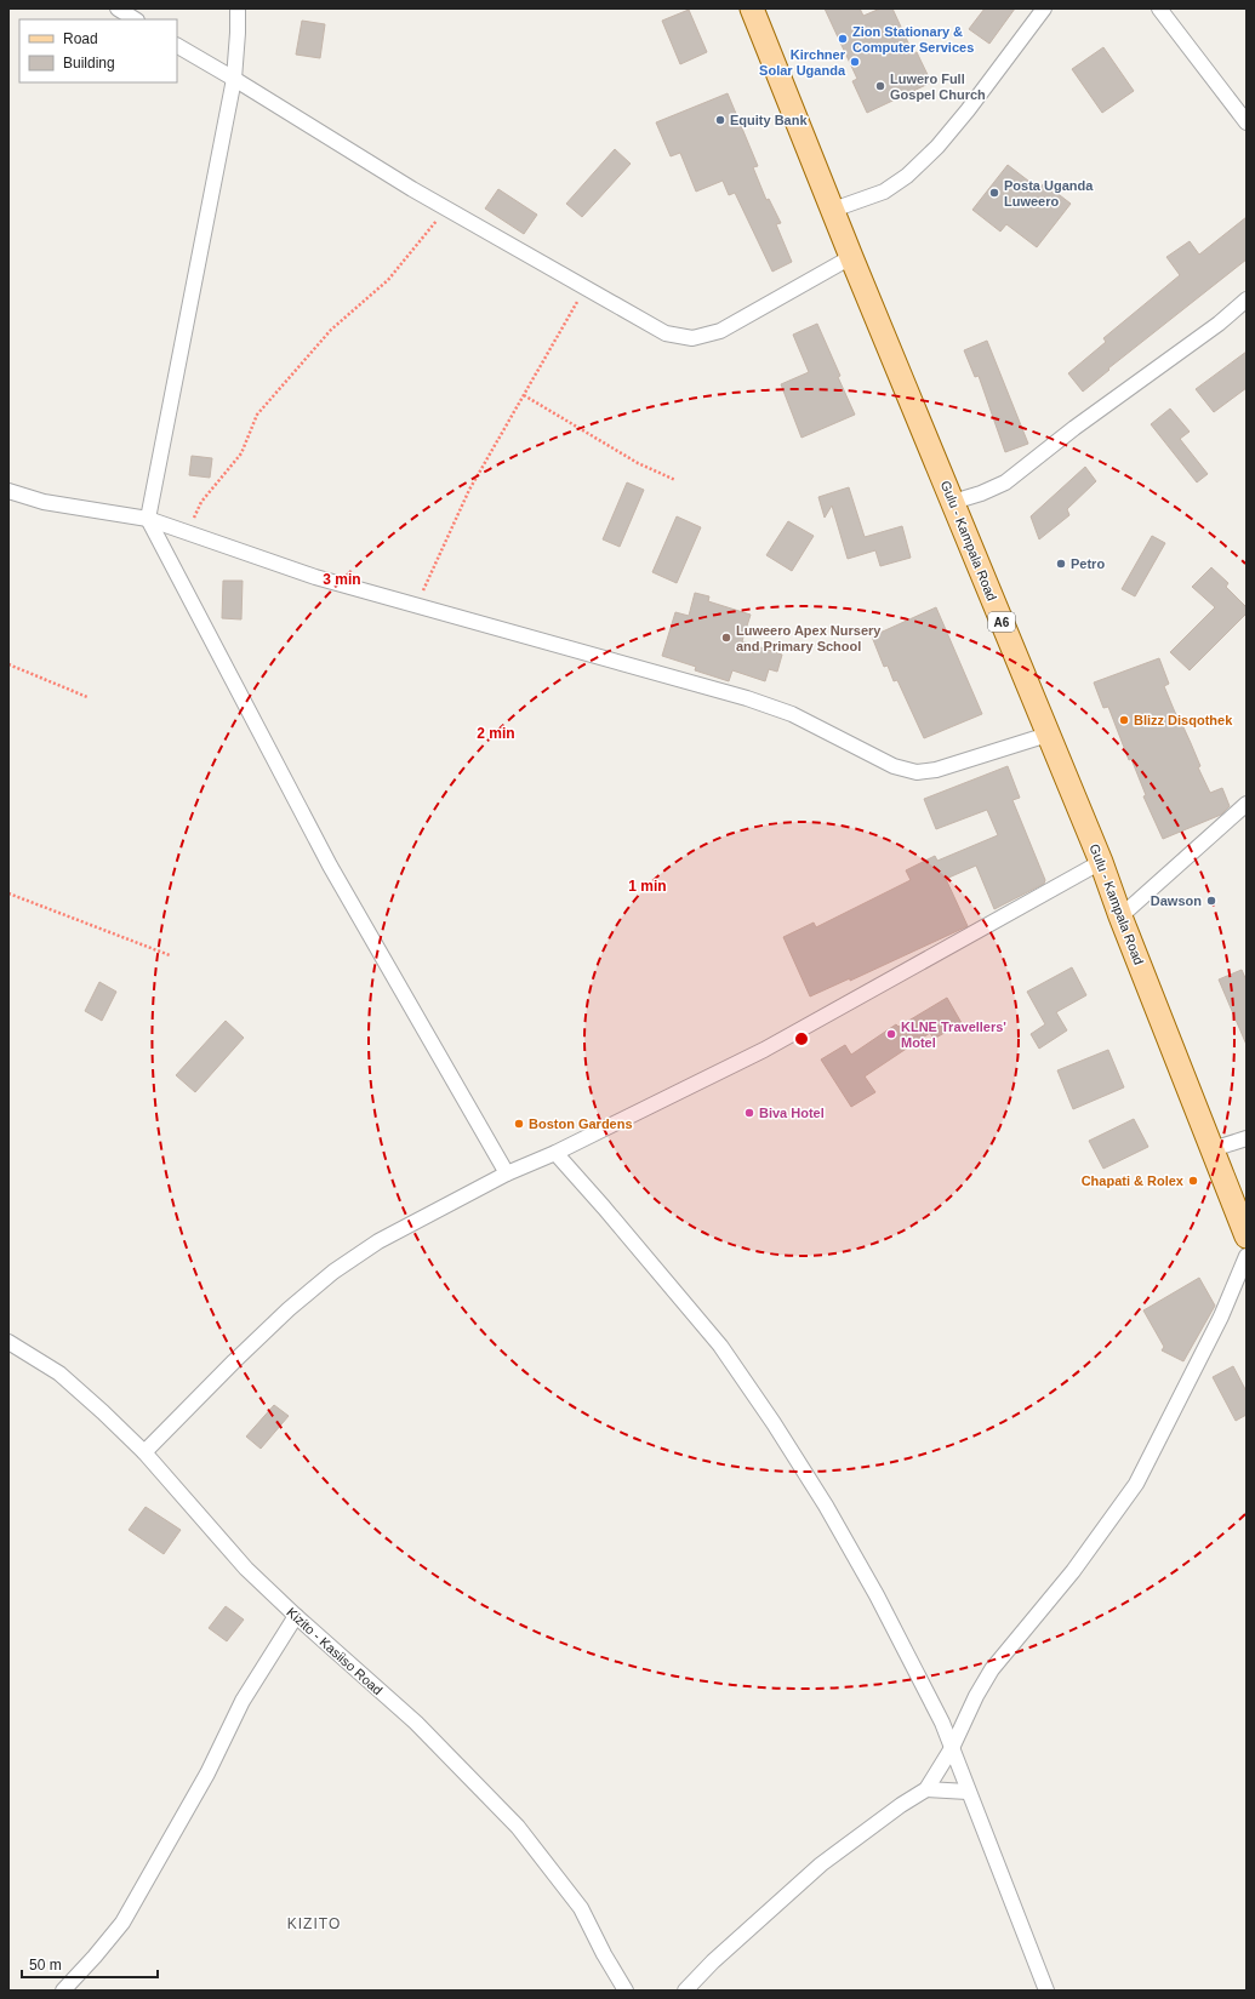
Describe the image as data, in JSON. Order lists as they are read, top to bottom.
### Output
{
  "streets": {
    "main road": ["Gulu - Kampala Road", "A6"],
    "street": ["Kizito - Kasiiso Road"]
  },
  "districts": ["KIZITO"],
  "places": [
    "Zion Stationary & Computer Services",
    "Kirchner Solar Uganda",
    "Luwero Full Gospel Church",
    "Equity Bank",
    "Posta Uganda Luweero",
    "Petro",
    "Luweero Apex Nursery and Primary School",
    "Blizz Disqothek",
    "Dawson",
    "KLNE Travellers' Motel",
    "Biva Hotel",
    "Boston Gardens",
    "Chapati & Rolex"
  ],
  "legend": ["Road", "Building"],
  "scale_bar": "50 m",
  "rings": ["3 min", "2 min", "1 min"]
}
